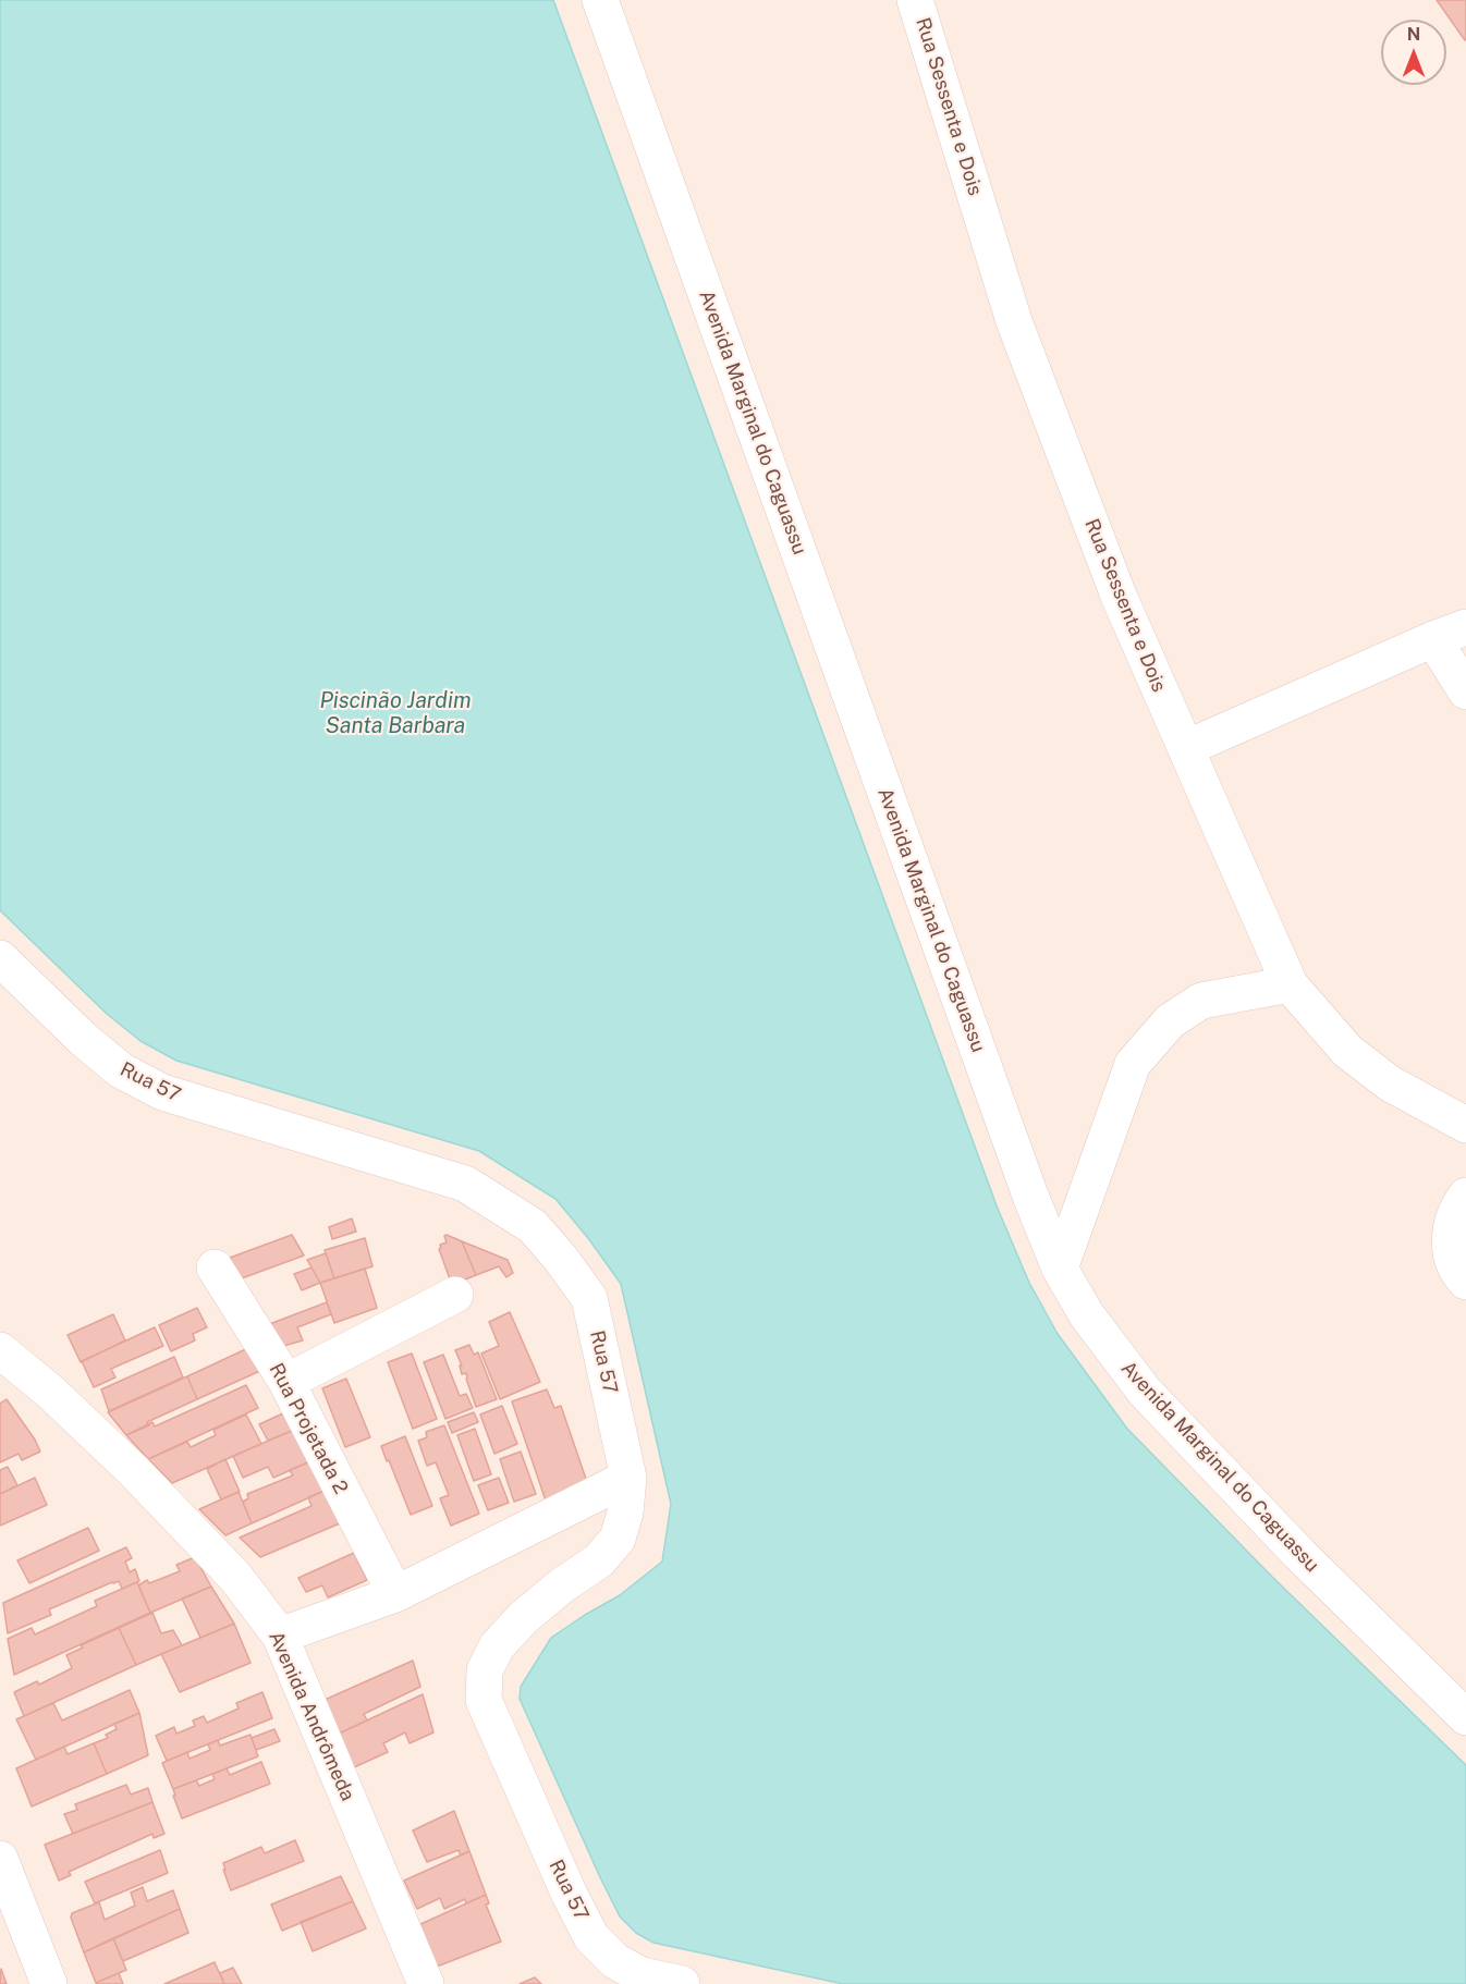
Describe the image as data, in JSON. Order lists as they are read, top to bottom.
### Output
{
  "streets": {
    "street": [
      "Rua Sessenta e Dois",
      "Avenida Marginal do Caguassu",
      "Rua 57",
      "Rua Projetada 2",
      "Avenida Andrômeda"
    ]
  },
  "water": ["Piscinão Jardim Santa Barbara"],
  "north": "top"
}
